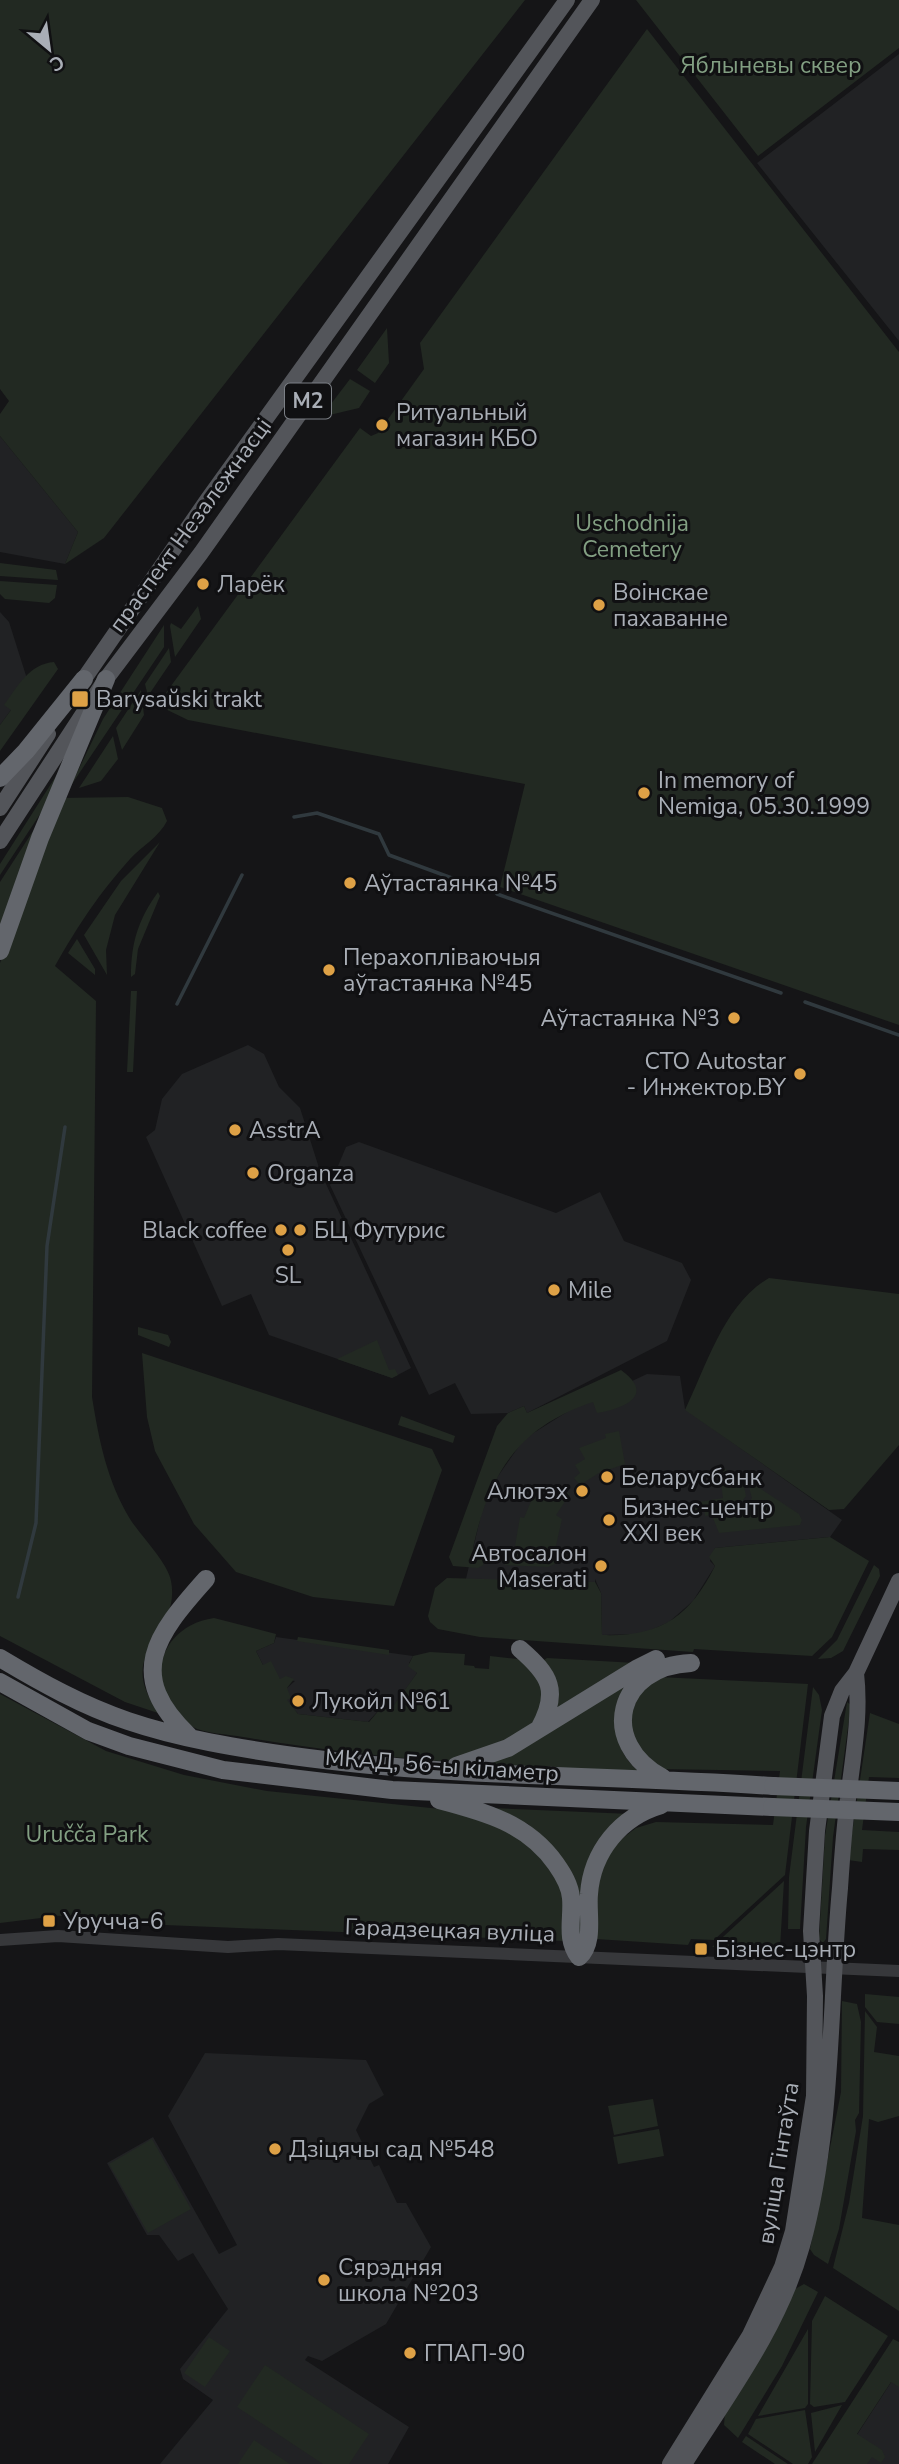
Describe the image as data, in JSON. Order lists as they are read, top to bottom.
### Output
{
  "streets": {
    "highway": ["МКАД, 56-ы кіламетр"],
    "main road": ["М2", "праспект Незалежнасці", "вуліца Гінтаўта"],
    "street": ["Гарадзецкая вуліца"]
  },
  "crossings": [
    ["Гарадзецкая вуліца", "вуліца Гінтаўта"]
  ],
  "parks": ["Яблыневы сквер", "Uschodnija Cemetery", "Uručča Park"],
  "places": {
    "other": [
      "Ритуальный магазин КБО",
      "Ларёк",
      "Воінскае пахаванне",
      "In memory of Nemiga, 05.30.1999",
      "Аўтастаянка №45",
      "Перахопліваючыя аўтастаянка №45",
      "Аўтастаянка №3",
      "СТО Autostar - Инжектор.BY",
      "AsstrA",
      "Organza",
      "Black coffee",
      "БЦ Футурис",
      "SL",
      "Mile",
      "Беларусбанк",
      "Алютэх",
      "Бизнес-центр XXI век",
      "Автосалон Maserati",
      "Лукойл №61",
      "Дзіцячы сад №548",
      "Сярэдняя школа №203",
      "ГПАП-90"
    ],
    "transit": ["Barysaŭski trakt", "Уручча-6", "Бізнес-цэнтр"]
  },
  "north": "bottom right"
}
